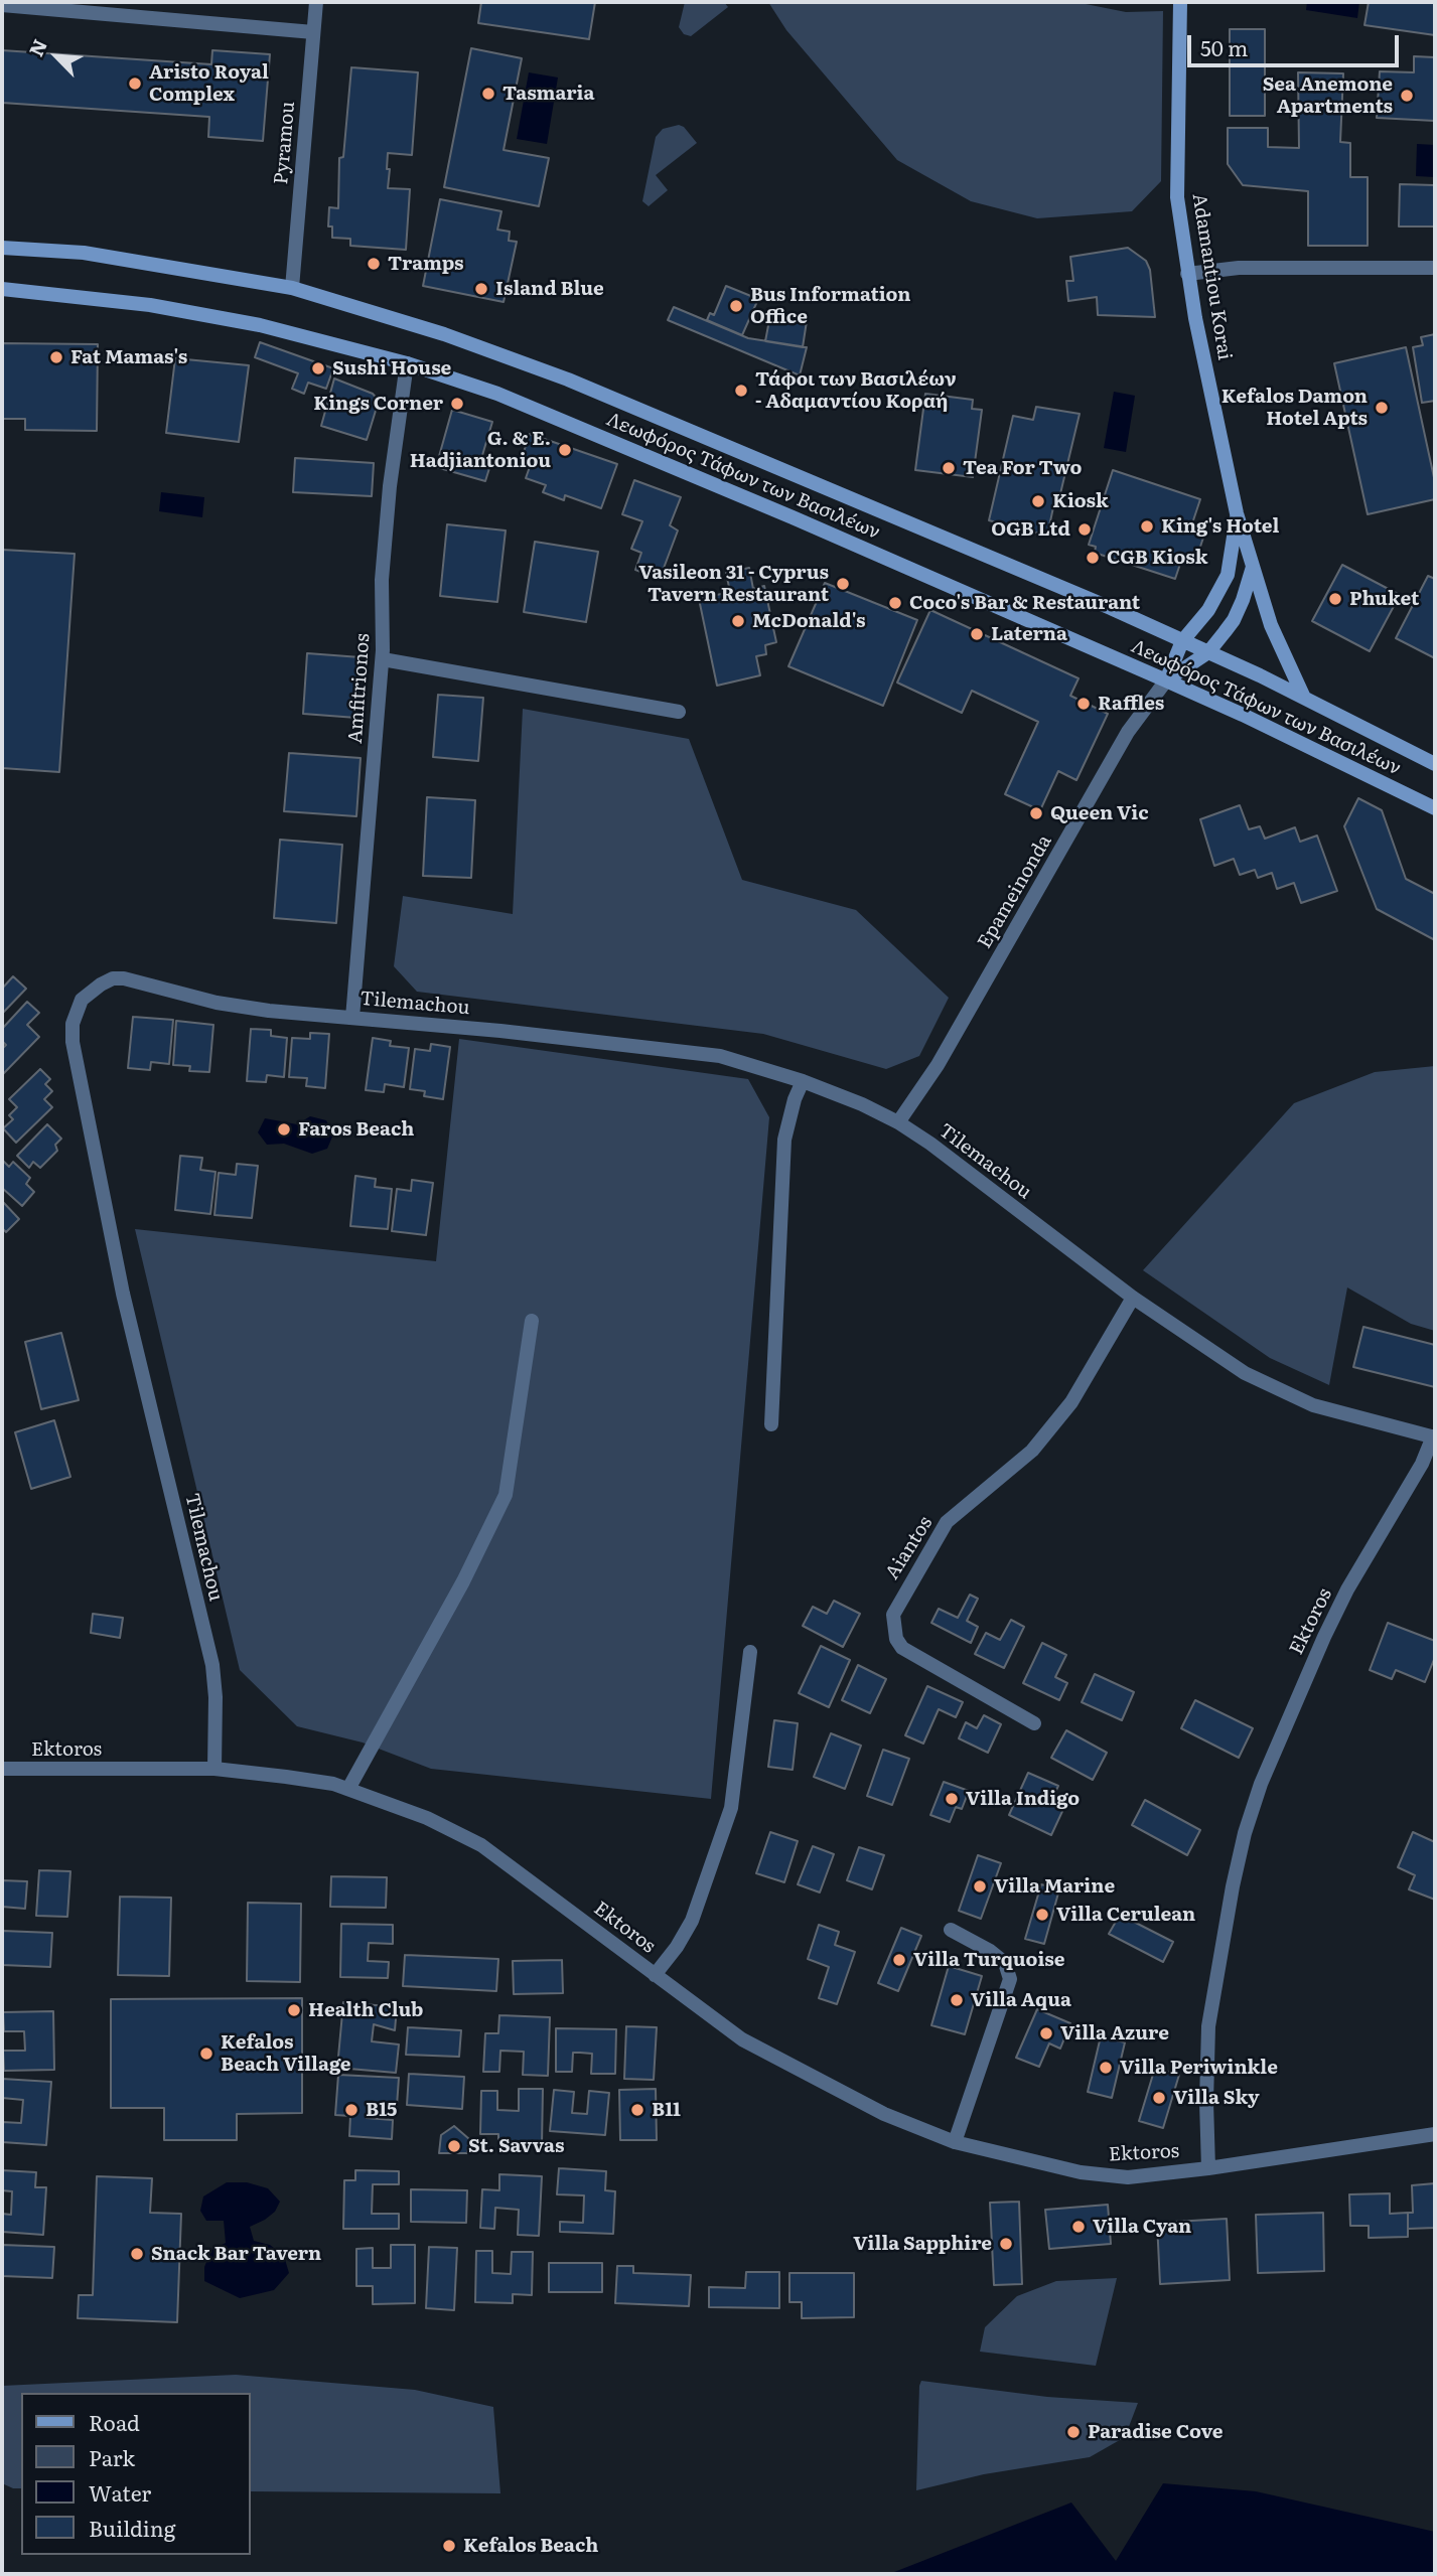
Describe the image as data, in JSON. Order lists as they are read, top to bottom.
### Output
{
  "streets": {
    "main road": ["Adamantiou Korai", "Λεωφόρος Τάφων των Βασιλέων"],
    "street": [
      "Pyramou",
      "Amfitrionos",
      "Epameinonda",
      "Tilemachou",
      "Aiantos",
      "Ektoros"
    ]
  },
  "crossings": [
    ["Pyramou", "Λεωφόρος Τάφων των Βασιλέων"],
    ["Adamantiou Korai", "Λεωφόρος Τάφων των Βασιλέων"],
    ["Adamantiou Korai", "Epameinonda"],
    ["Λεωφόρος Τάφων των Βασιλέων", "Amfitrionos"],
    ["Λεωφόρος Τάφων των Βασιλέων", "Epameinonda"],
    ["Amfitrionos", "Tilemachou"],
    ["Epameinonda", "Tilemachou"],
    ["Tilemachou", "Aiantos"],
    ["Tilemachou", "Ektoros"]
  ],
  "places": [
    "Aristo Royal Complex",
    "Tasmaria",
    "Sea Anemone Apartments",
    "Tramps",
    "Island Blue",
    "Bus Information Office",
    "Fat Mamas's",
    "Sushi House",
    "Τάφοι των Βασιλέων - Αδαμαντίου Κοραή",
    "Kings Corner",
    "Kefalos Damon Hotel Apts",
    "G. & E. Hadjiantoniou",
    "Tea For Two",
    "Kiosk",
    "King's Hotel",
    "OGB Ltd",
    "CGB Kiosk",
    "Vasileon 31 - Cyprus Tavern Restaurant",
    "Phuket",
    "Coco's Bar & Restaurant",
    "McDonald's",
    "Laterna",
    "Raffles",
    "Queen Vic",
    "Faros Beach",
    "Villa Indigo",
    "Villa Marine",
    "Villa Cerulean",
    "Villa Turquoise",
    "Villa Aqua",
    "Health Club",
    "Villa Azure",
    "Kefalos Beach Village",
    "Villa Periwinkle",
    "Villa Sky",
    "B15",
    "B11",
    "St. Savvas",
    "Villa Cyan",
    "Villa Sapphire",
    "Snack Bar Tavern",
    "Paradise Cove",
    "Kefalos Beach"
  ],
  "legend": [
    "Road",
    "Park",
    "Water",
    "Building"
  ],
  "scale_bar": "50 m",
  "north": "top left"
}
